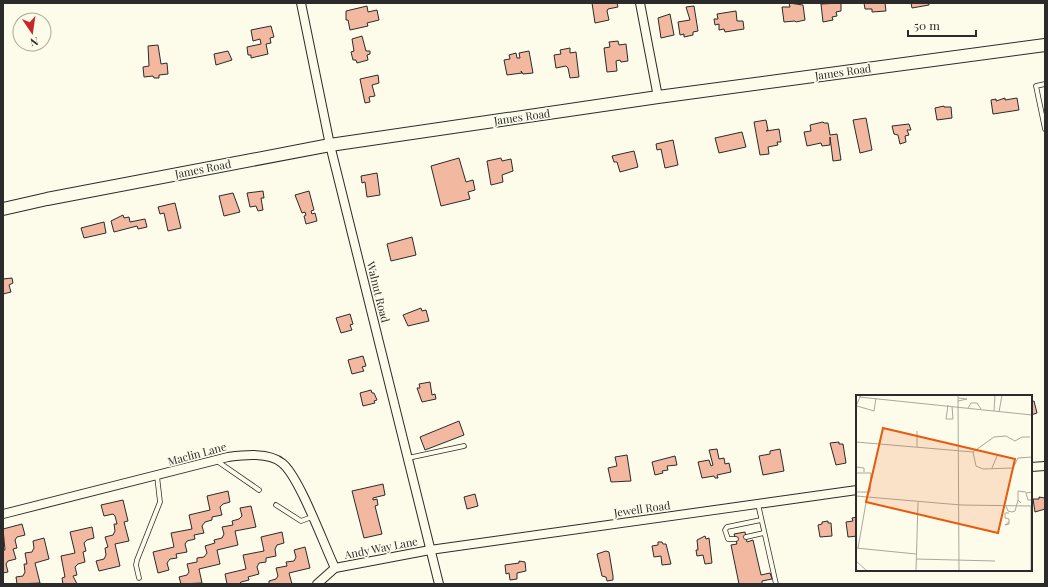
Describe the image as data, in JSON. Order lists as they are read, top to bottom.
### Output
{
  "streets": {
    "main road": ["James Road"],
    "street": [
      "Walnut Road",
      "Maclin Lane",
      "Jewell Road",
      "Andy Way Lane"
    ]
  },
  "crossings": [
    ["James Road", "Walnut Road"],
    ["Walnut Road", "Jewell Road"],
    ["Walnut Road", "Andy Way Lane"],
    ["Maclin Lane", "Andy Way Lane"],
    ["Jewell Road", "Andy Way Lane"]
  ],
  "scale_bar": "50 m",
  "north": "bottom"
}
